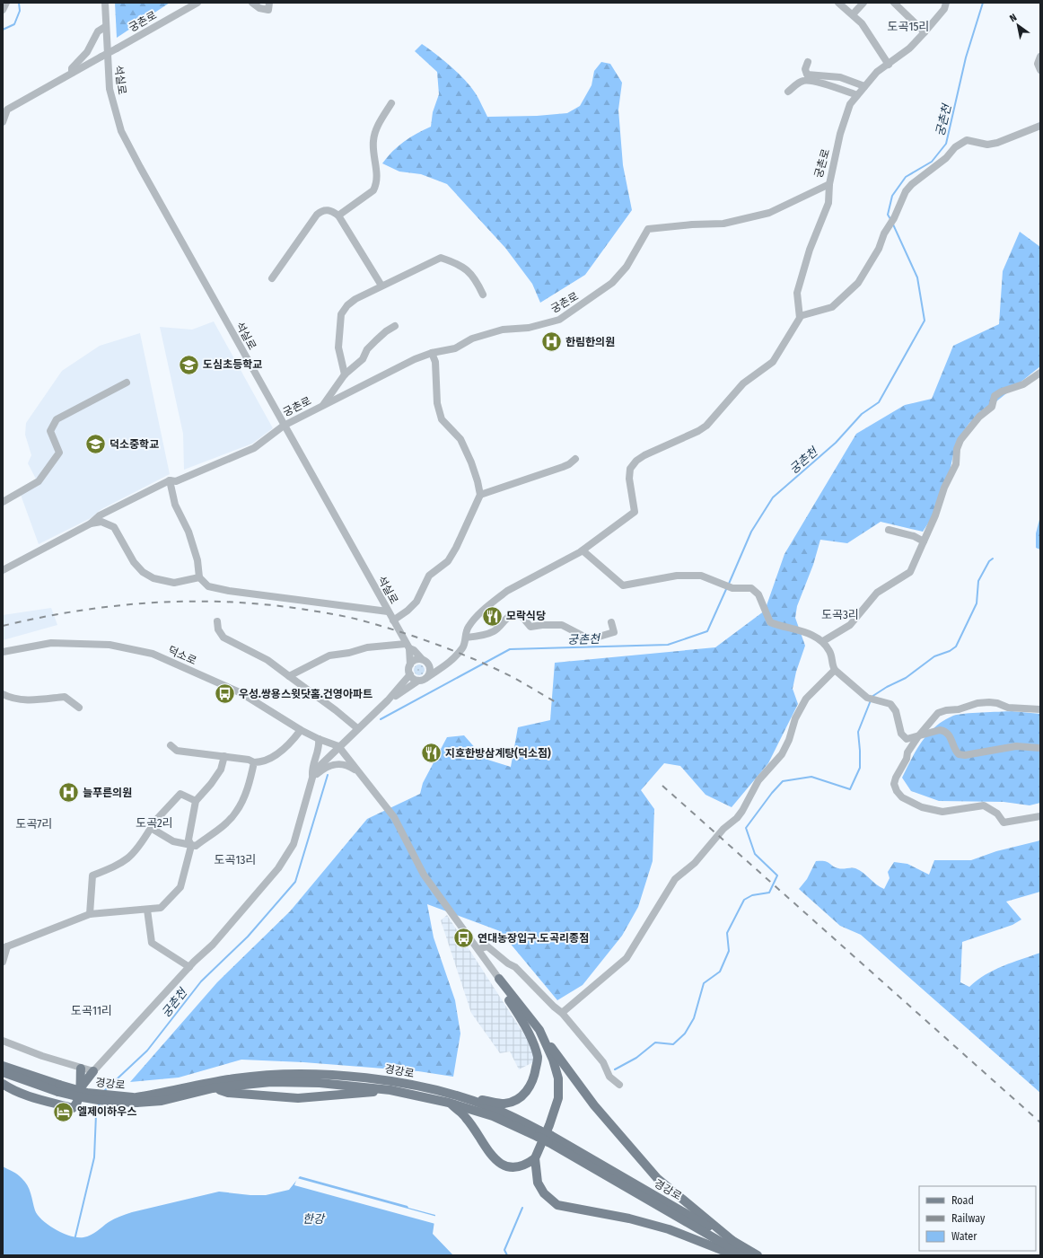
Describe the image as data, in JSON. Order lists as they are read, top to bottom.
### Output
{
  "streets": {
    "main road": ["경강로"],
    "street": ["궁촌로", "석실로", "덕소로"]
  },
  "crossings": [
    ["궁촌로", "석실로"]
  ],
  "districts": [
    "도곡15리",
    "도곡3리",
    "도곡2리",
    "도곡7리",
    "도곡13리",
    "도곡11리"
  ],
  "water": ["궁촌천", "한강"],
  "places": {
    "hospital": ["한림한의원", "늘푸른의원"],
    "school or university": ["도심초등학교", "덕소중학교"],
    "restaurant": ["모락식당", "지호한방삼계탕(덕소점)"],
    "bus stop": ["우성.쌍용스윗닷홈.건영아파트", "연대농장입구.도곡리종점"],
    "hotel": ["엘제이하우스"]
  },
  "legend": ["Road", "Railway", "Water"],
  "north": "top left"
}
